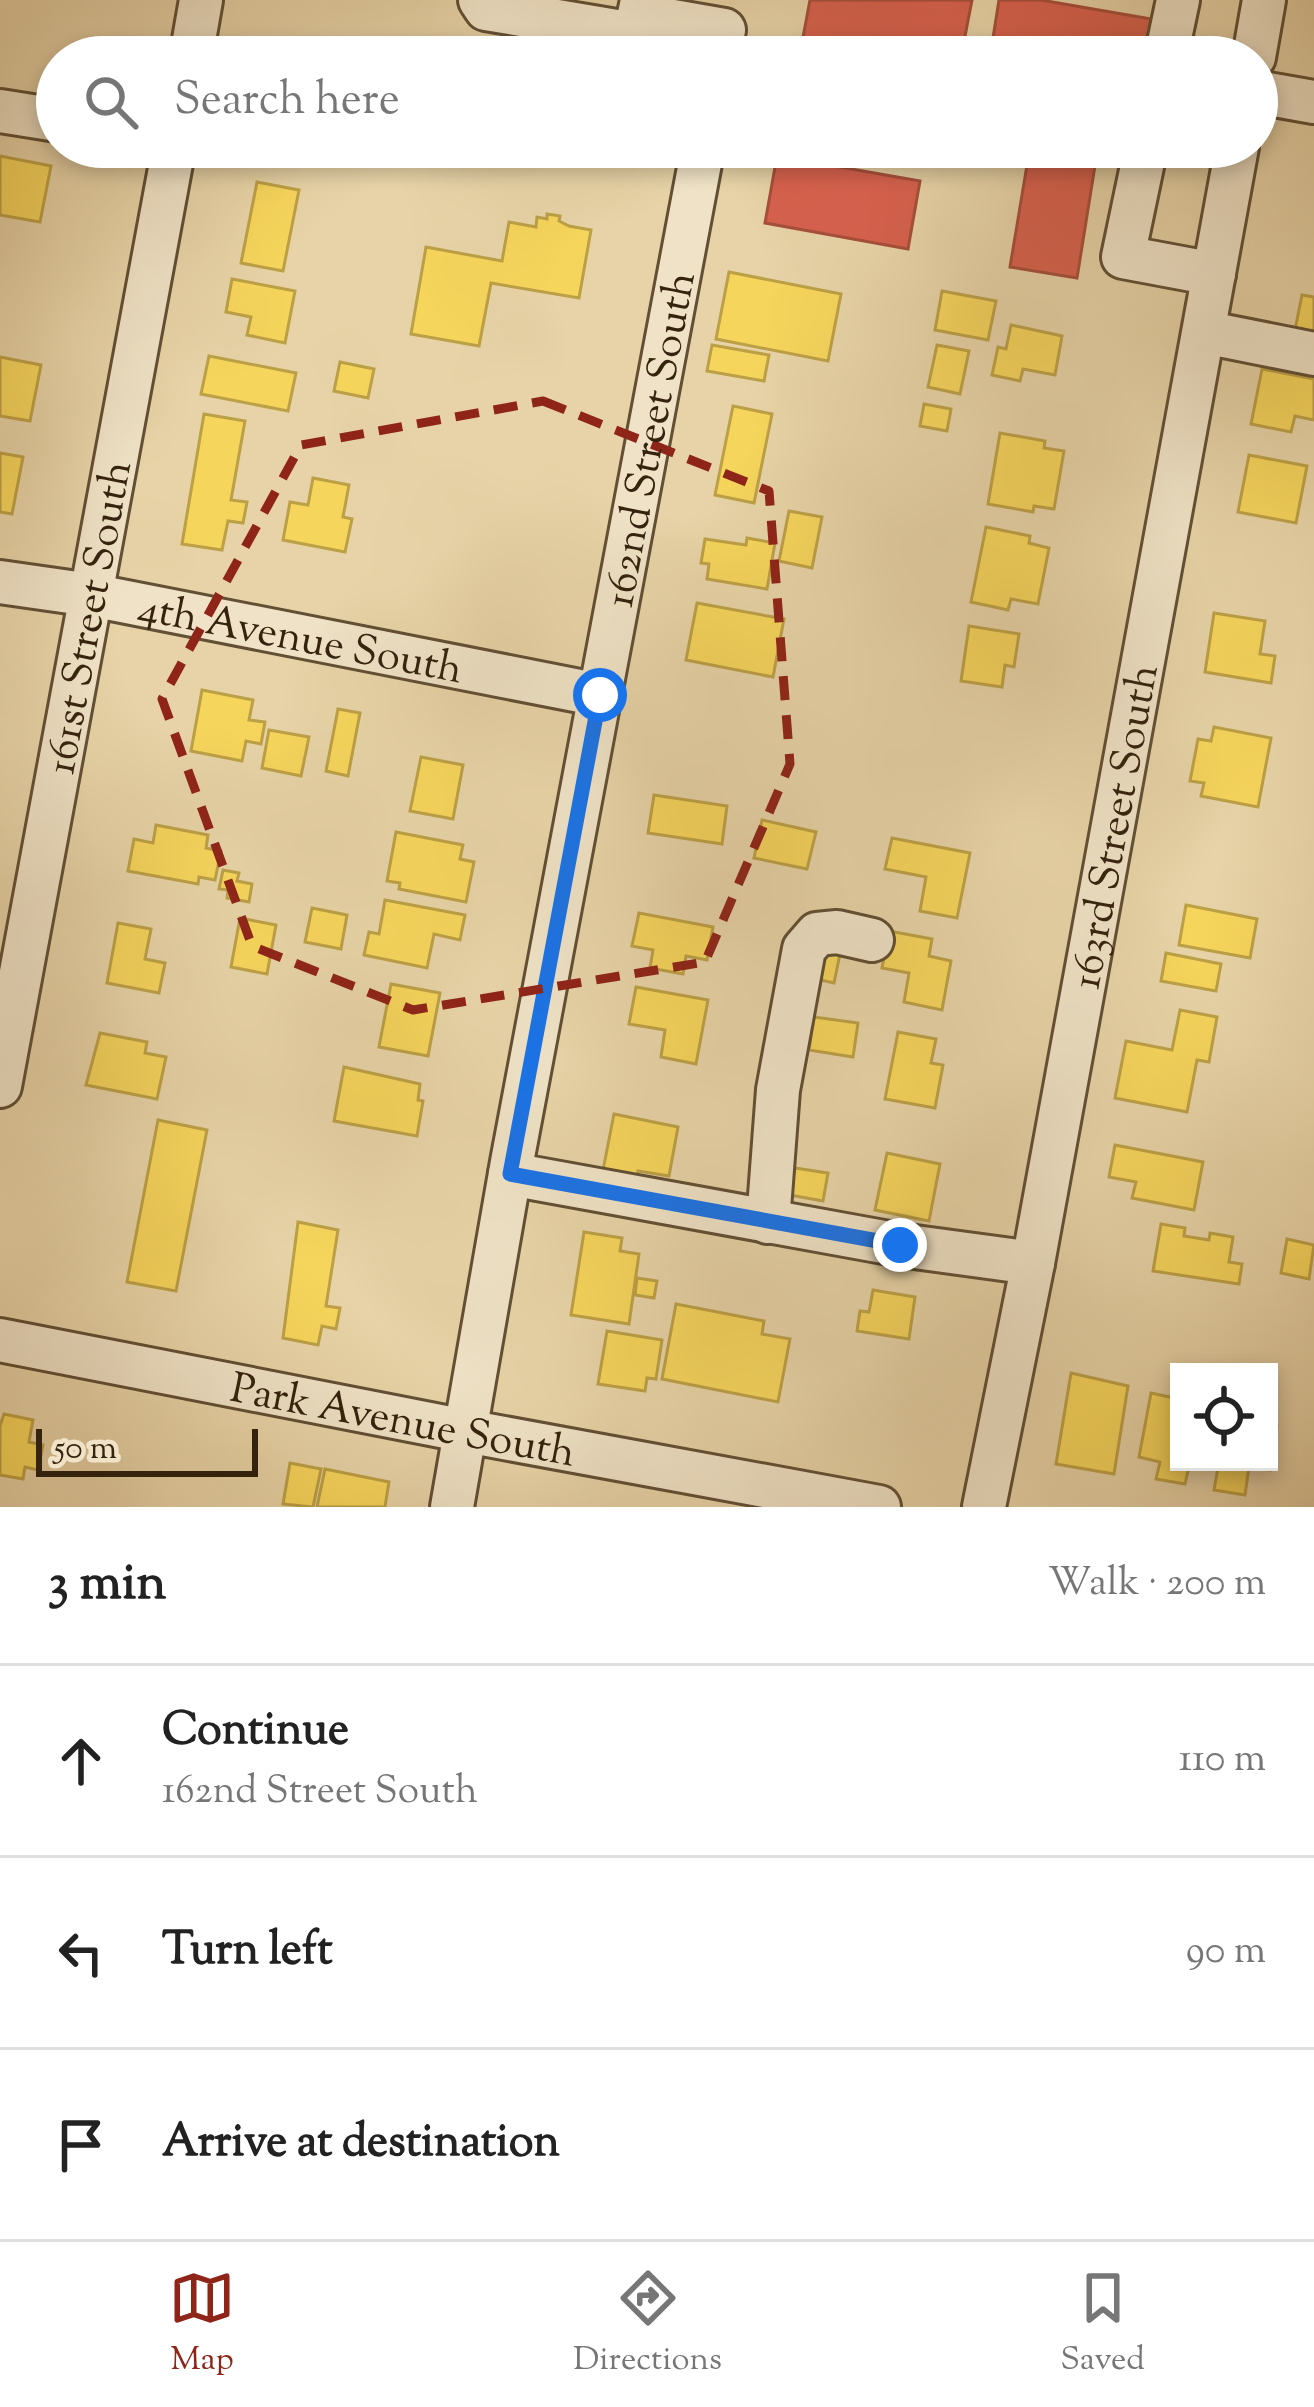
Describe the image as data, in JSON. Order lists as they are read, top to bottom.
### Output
{
  "streets": {
    "street": [
      "162nd Street South",
      "161st Street South",
      "4th Avenue South",
      "163rd Street South",
      "Park Avenue South"
    ]
  },
  "crossings": [
    ["162nd Street South", "4th Avenue South"],
    ["162nd Street South", "Park Avenue South"],
    ["161st Street South", "4th Avenue South"]
  ],
  "scale_bar": "50 m",
  "page": {
    "search": "Search here",
    "scale": "50 m",
    "heading": ["3 min", "Walk · 200 m"],
    "list": [
      ["Continue", "162nd Street South", "110 m"],
      ["Turn left", "90 m"],
      "Arrive at destination"
    ],
    "nav": ["Map", "Directions", "Saved"]
  }
}
